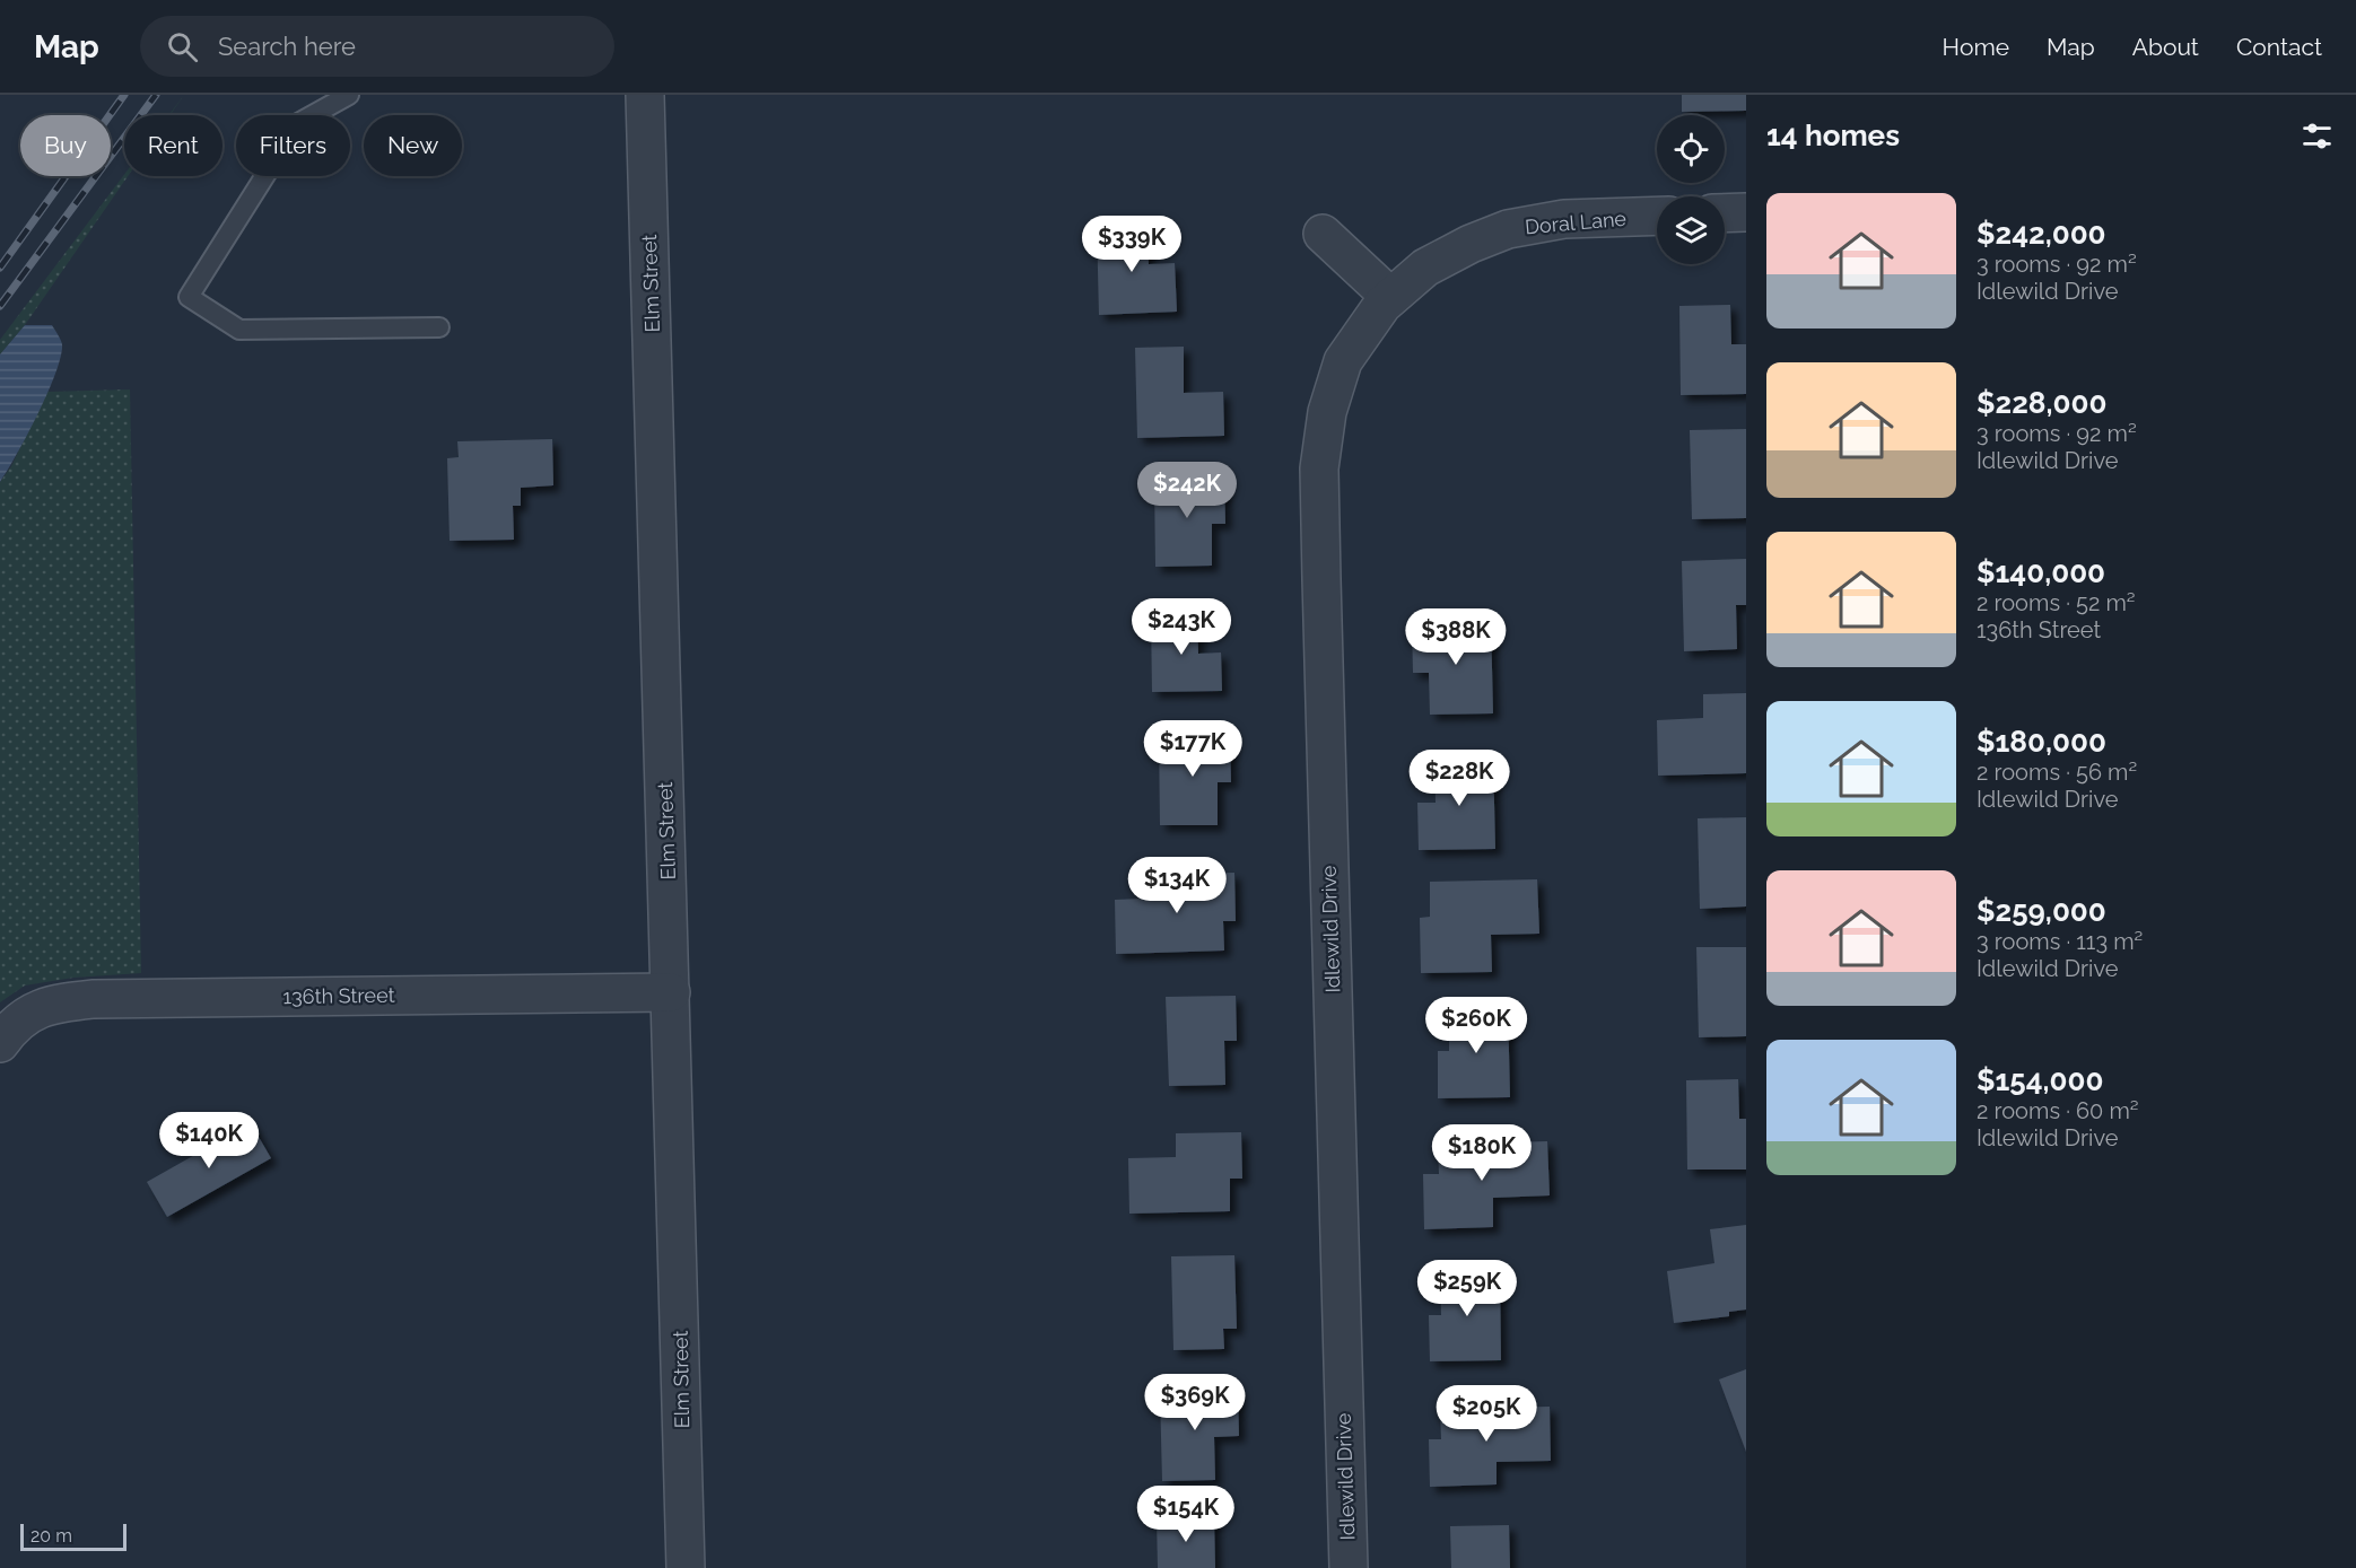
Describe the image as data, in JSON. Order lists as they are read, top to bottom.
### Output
{
  "streets": {
    "street": [
      "Doral Lane",
      "Elm Street",
      "Idlewild Drive",
      "136th Street"
    ]
  },
  "crossings": [
    ["Doral Lane", "Idlewild Drive"],
    ["Elm Street", "136th Street"]
  ],
  "scale_bar": "20 m",
  "page": {
    "header": "Map",
    "search": "Search here",
    "nav": [
      "Home",
      "Map",
      "About",
      "Contact"
    ],
    "heading": "14 homes",
    "chip": [
      "Buy",
      "Rent",
      "Filters",
      "New"
    ],
    "list": [
      {
        "name": "$242,000",
        "note": "3 rooms · 92 m² · Idlewild Drive"
      },
      {
        "name": "$228,000",
        "note": "3 rooms · 92 m² · Idlewild Drive"
      },
      {
        "name": "$140,000",
        "note": "2 rooms · 52 m² · 136th Street"
      },
      {
        "name": "$180,000",
        "note": "2 rooms · 56 m² · Idlewild Drive"
      },
      {
        "name": "$259,000",
        "note": "3 rooms · 113 m² · Idlewild Drive"
      },
      {
        "name": "$154,000",
        "note": "2 rooms · 60 m² · Idlewild Drive"
      }
    ],
    "price": [
      "$339K",
      "$242K",
      "$243K",
      "$388K",
      "$177K",
      "$228K",
      "$134K",
      "$260K",
      "$140K",
      "$180K",
      "$259K",
      "$369K",
      "$205K",
      "$154K"
    ],
    "scale": "20 m"
  }
}
